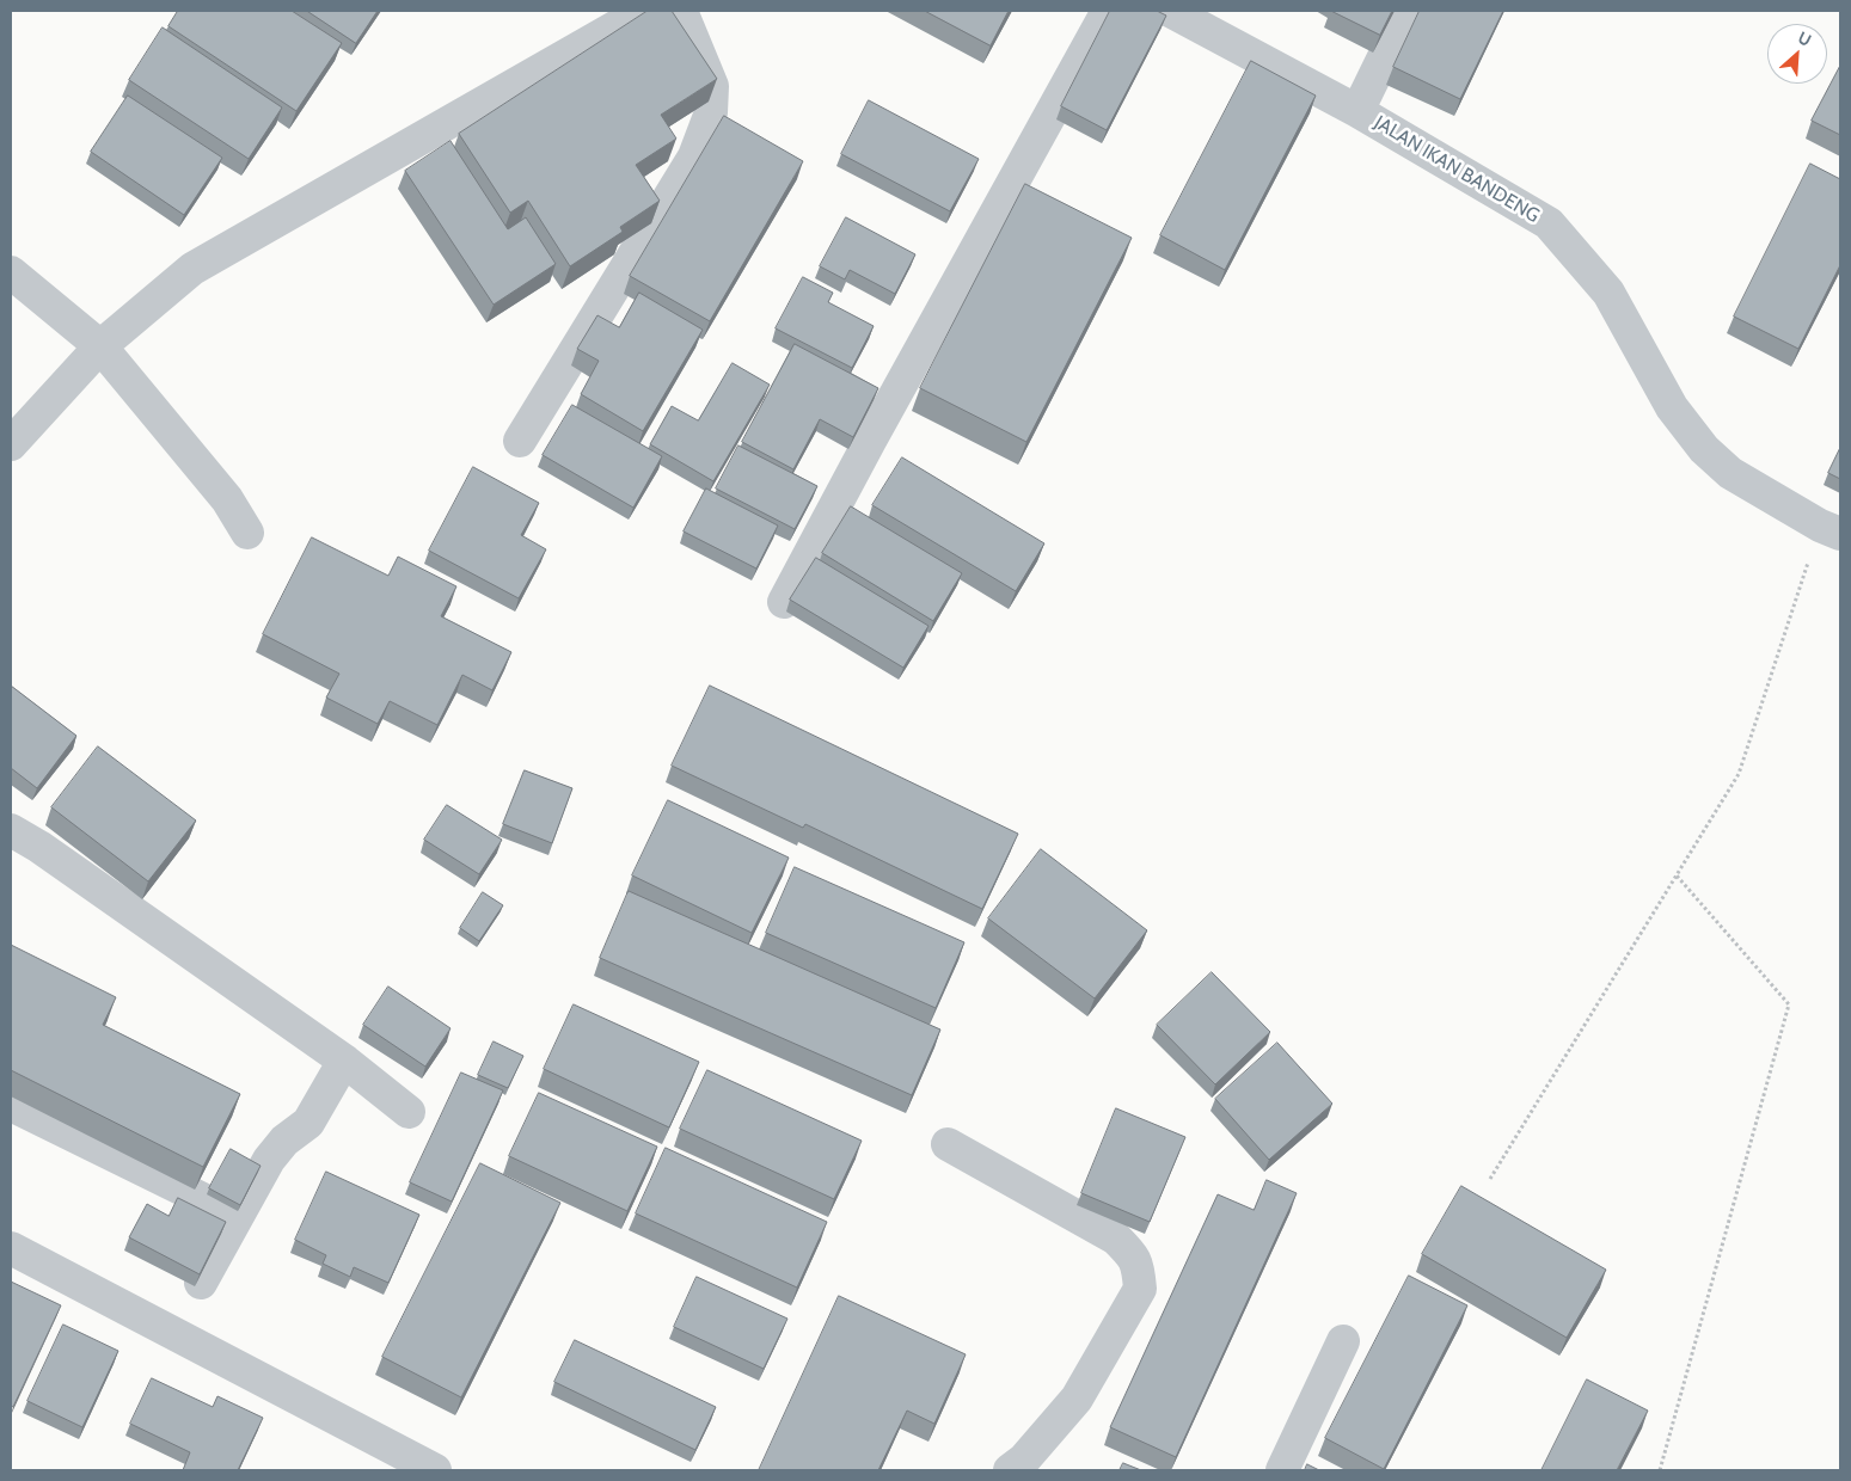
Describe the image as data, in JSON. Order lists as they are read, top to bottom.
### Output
{
  "streets": {
    "street": ["JALAN IKAN BANDENG"]
  },
  "north": "top right"
}
